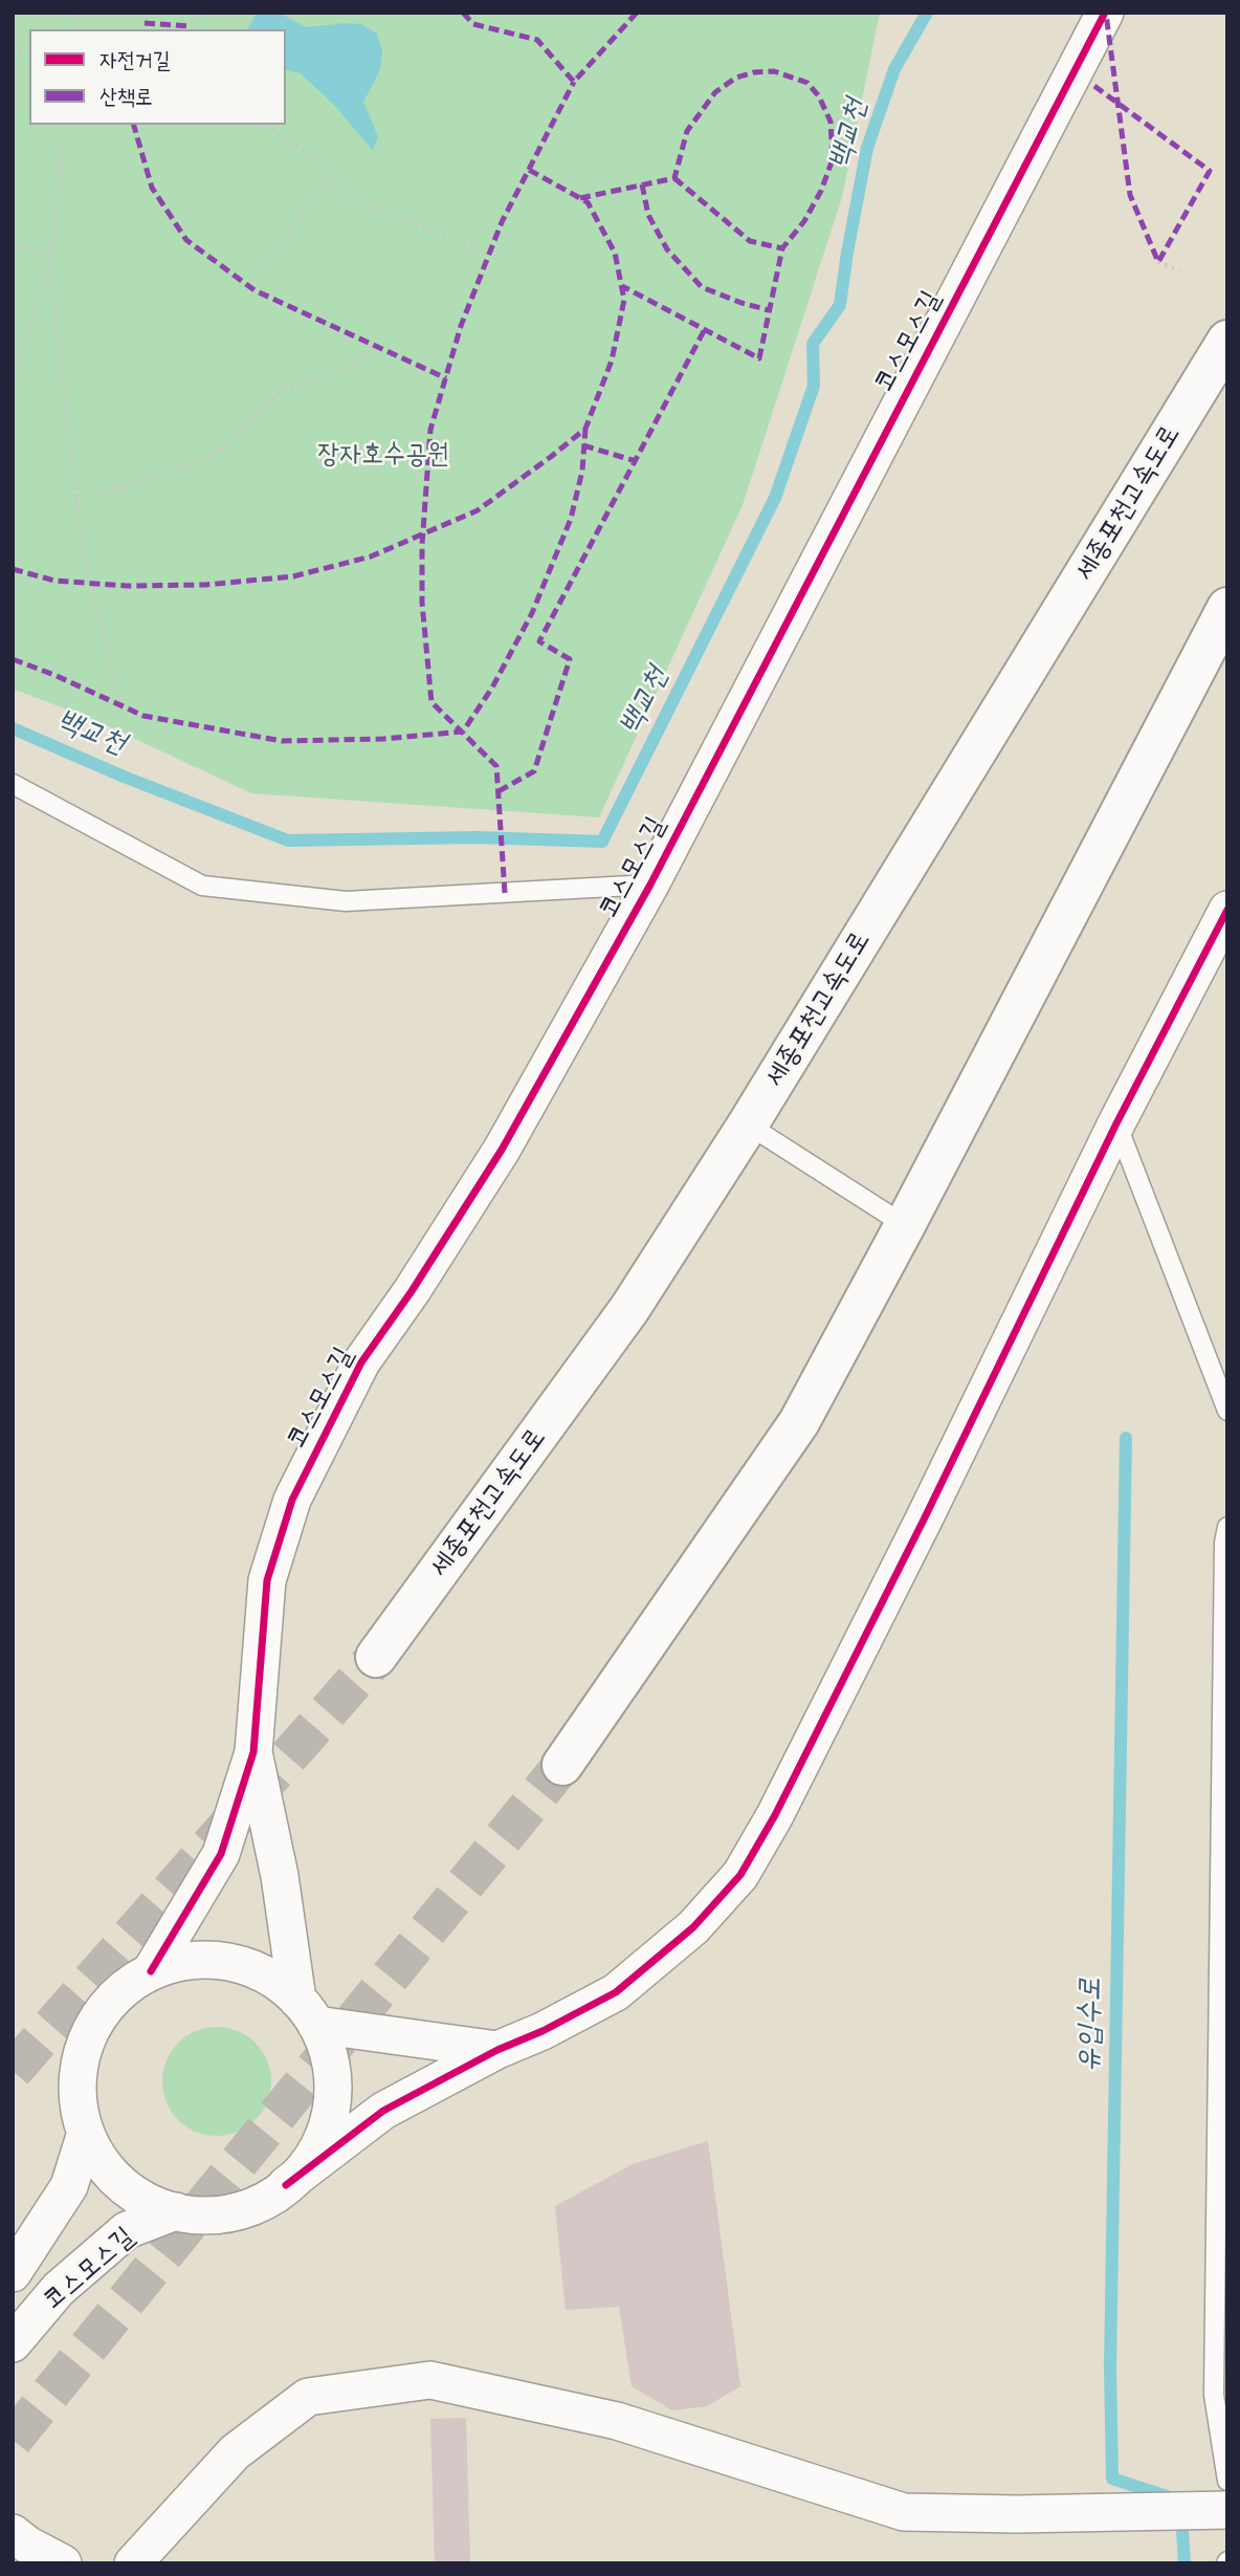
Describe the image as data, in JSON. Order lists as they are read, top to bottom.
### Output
{
  "streets": {
    "highway": ["세종포천고속도로"],
    "street": ["코스모스길"]
  },
  "water": ["백교천", "유입수로"],
  "parks": ["장자호수공원"],
  "legend": ["자전거길", "산책로"]
}
